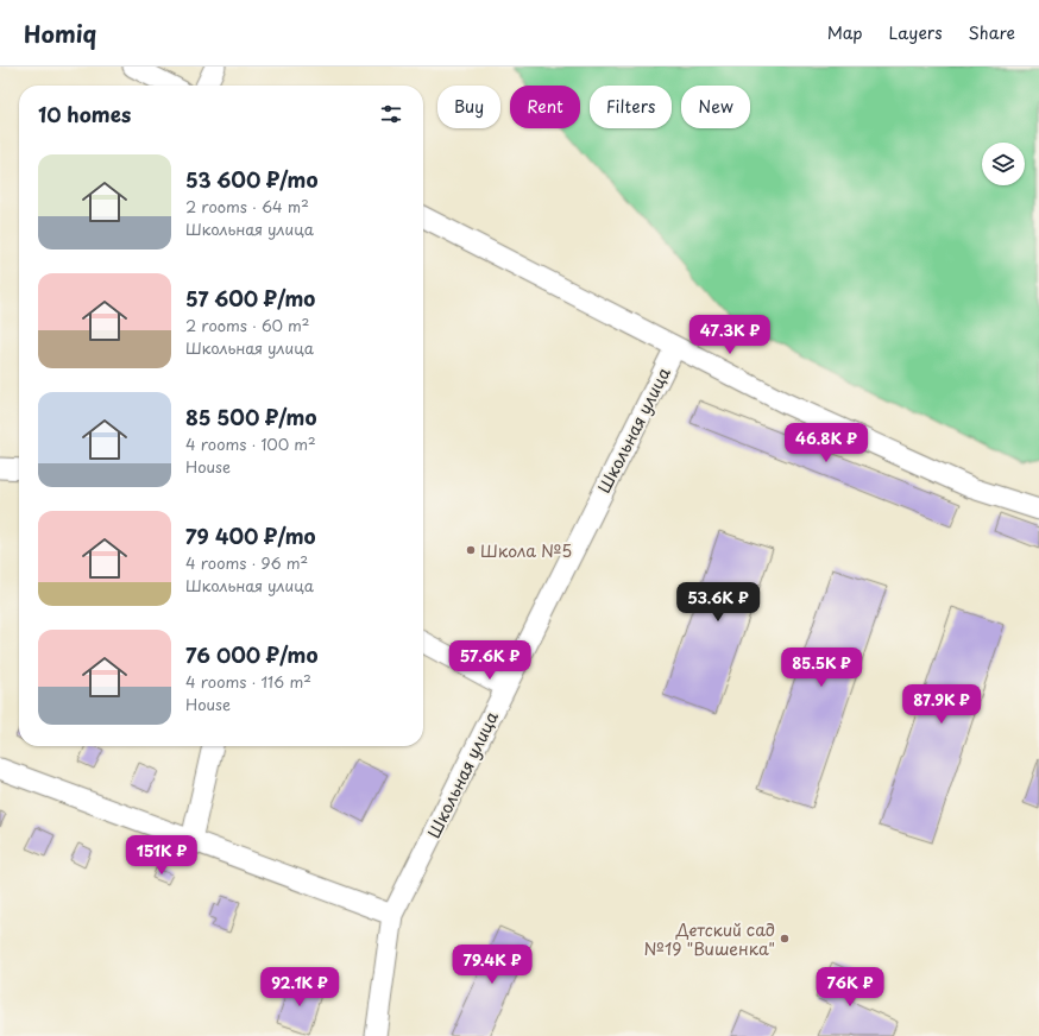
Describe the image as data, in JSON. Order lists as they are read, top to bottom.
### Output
{
  "streets": {
    "street": ["Школьная улица"]
  },
  "places": ["Школа №5", "Детский сад №19 \"Вишенка\""],
  "page": {
    "header": "Homiq",
    "nav": ["Map", "Layers", "Share"],
    "chip": [
      "Buy",
      "Rent",
      "Filters",
      "New"
    ],
    "heading": "10 homes",
    "list": [
      {
        "name": "53 600 ₽/mo",
        "note": "2 rooms · 64 m² · Школьная улица"
      },
      {
        "name": "57 600 ₽/mo",
        "note": "2 rooms · 60 m² · Школьная улица"
      },
      {
        "name": "85 500 ₽/mo",
        "note": "4 rooms · 100 m² · House"
      },
      {
        "name": "79 400 ₽/mo",
        "note": "4 rooms · 96 m² · Школьная улица"
      },
      {
        "name": "76 000 ₽/mo",
        "note": "4 rooms · 116 m² · House"
      }
    ],
    "price": [
      "47.3K ₽",
      "46.8K ₽",
      "53.6K ₽",
      "57.6K ₽",
      "85.5K ₽",
      "87.9K ₽",
      "151K ₽",
      "79.4K ₽",
      "92.1K ₽",
      "76K ₽"
    ]
  }
}
